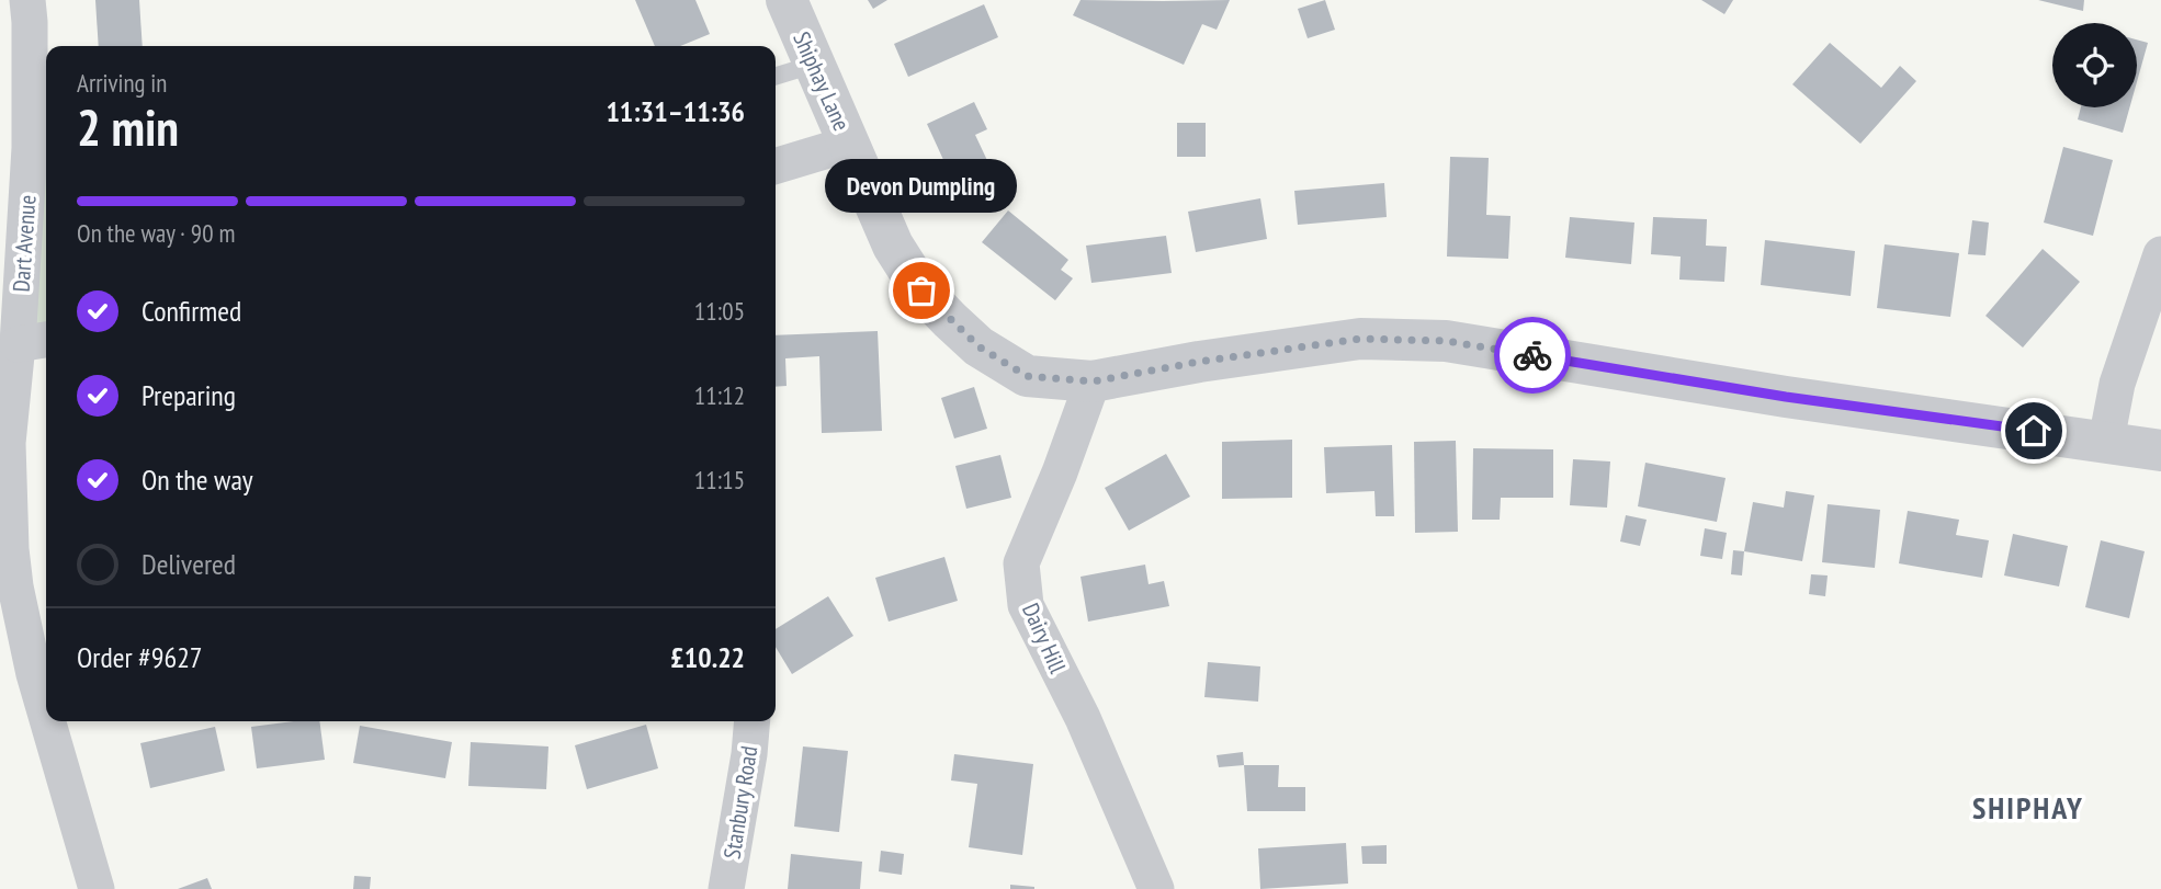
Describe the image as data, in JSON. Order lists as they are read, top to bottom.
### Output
{
  "streets": {
    "street": [
      "Shiphay Lane",
      "Dart Avenue",
      "Dairy Hill",
      "Stanbury Road"
    ]
  },
  "crossings": [
    ["Shiphay Lane", "Dairy Hill"]
  ],
  "districts": ["SHIPHAY"],
  "places": ["Devon Dumpling"],
  "page": {
    "heading": ["2 min", "Arriving in", "11:31–11:36"],
    "panel": ["Order #9627", "£10.22"],
    "bubble": "Devon Dumpling",
    "bar": "On the way · 90 m",
    "list": [
      ["Confirmed", "11:05"],
      ["Preparing", "11:12"],
      ["On the way", "11:15"],
      "Delivered"
    ]
  }
}
